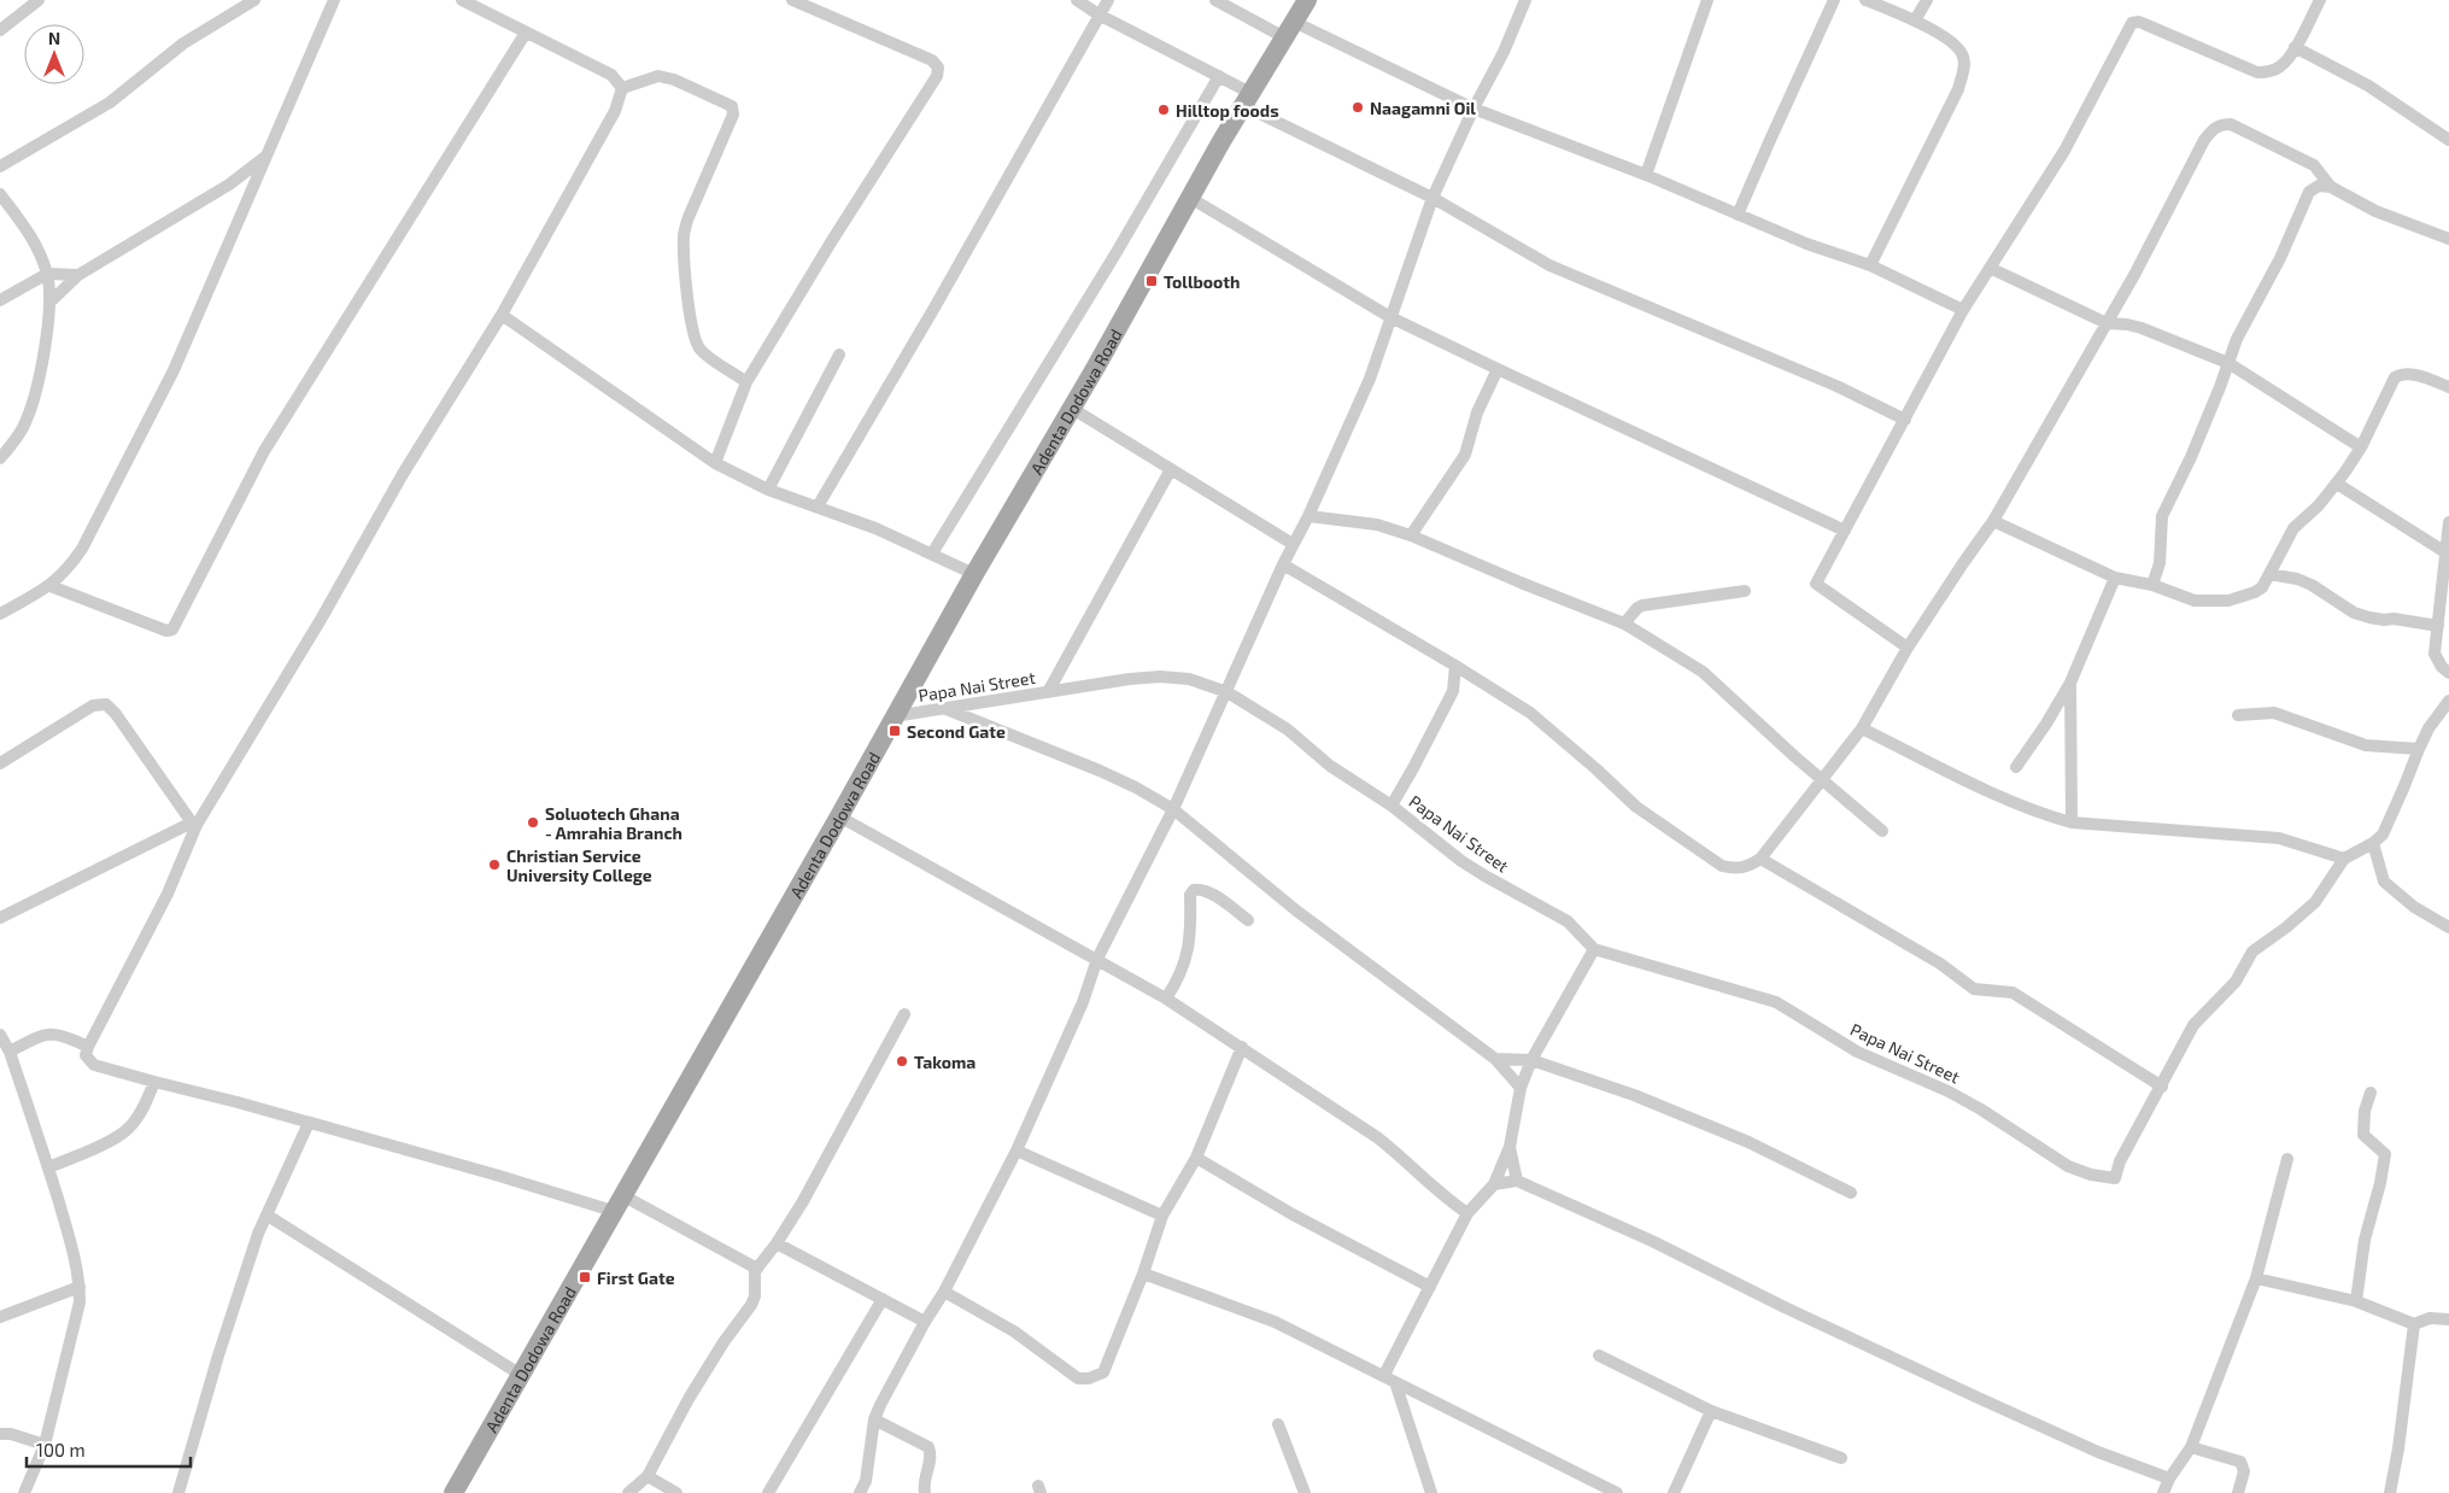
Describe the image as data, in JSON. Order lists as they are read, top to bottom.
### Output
{
  "streets": {
    "main road": ["Adenta Dodowa Road"],
    "street": ["Papa Nai Street"]
  },
  "crossings": [
    ["Adenta Dodowa Road", "Papa Nai Street"]
  ],
  "places": {
    "other": [
      "Naagamni Oil",
      "Hilltop foods",
      "Soluotech Ghana - Amrahia Branch",
      "Christian Service University College",
      "Takoma"
    ],
    "transit": ["Tollbooth", "Second Gate", "First Gate"]
  },
  "scale_bar": "100 m",
  "north": "top"
}
